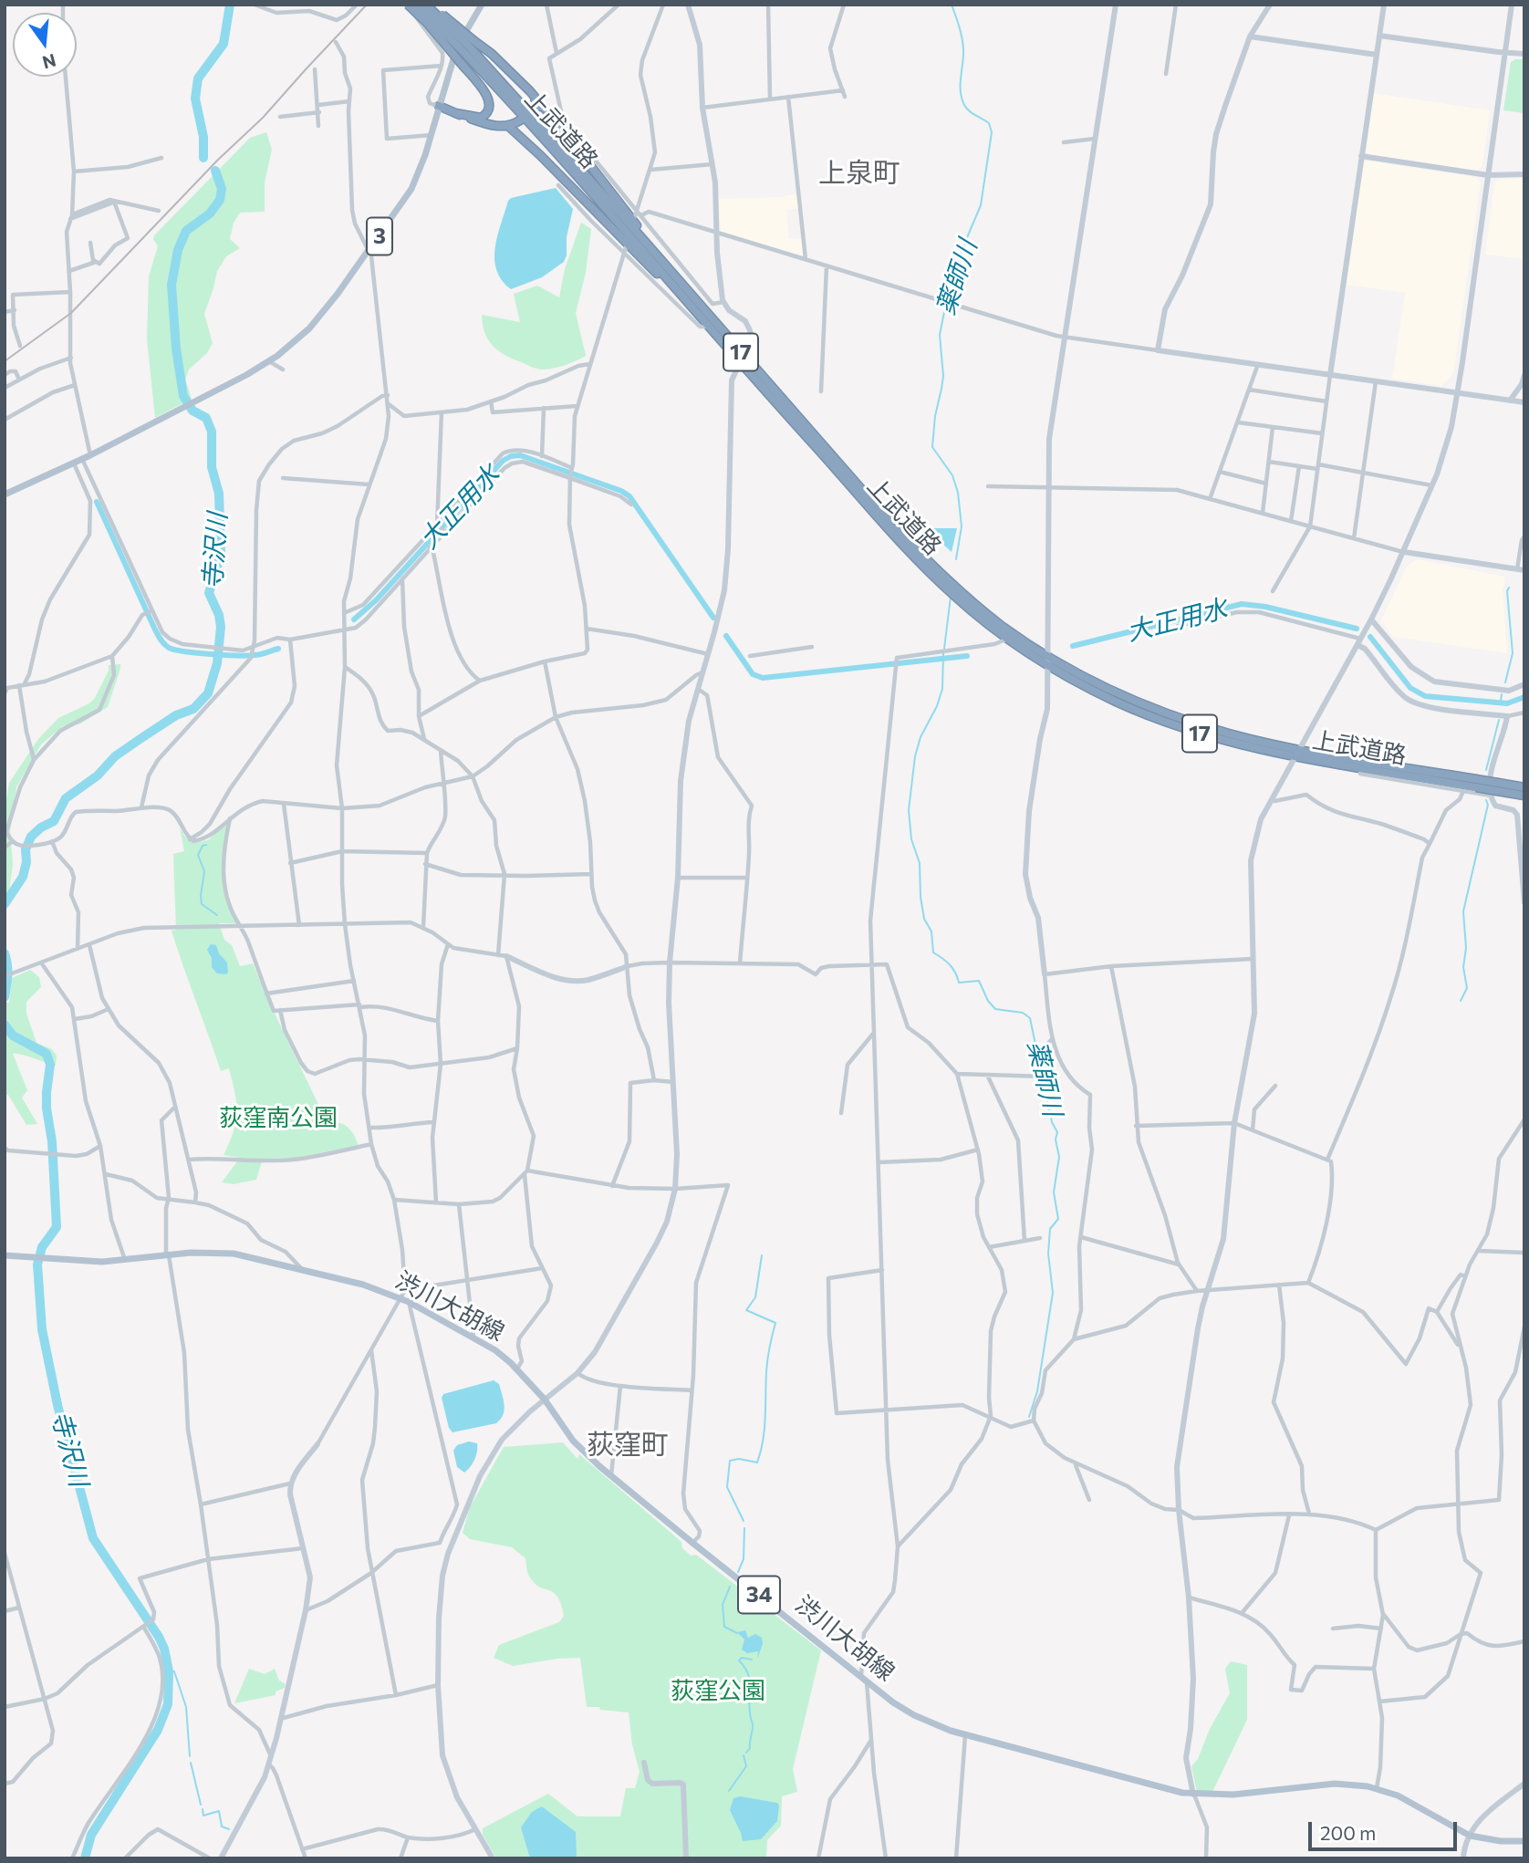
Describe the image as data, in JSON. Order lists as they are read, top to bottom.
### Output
{
  "streets": {
    "highway": ["上武道路", "17"],
    "main road": ["3", "渋川大胡線", "34"]
  },
  "districts": ["上泉町", "荻窪町"],
  "water": ["薬師川", "大正用水", "寺沢川"],
  "parks": ["荻窪南公園", "荻窪公園"],
  "scale_bar": "200 m",
  "north": "bottom"
}
